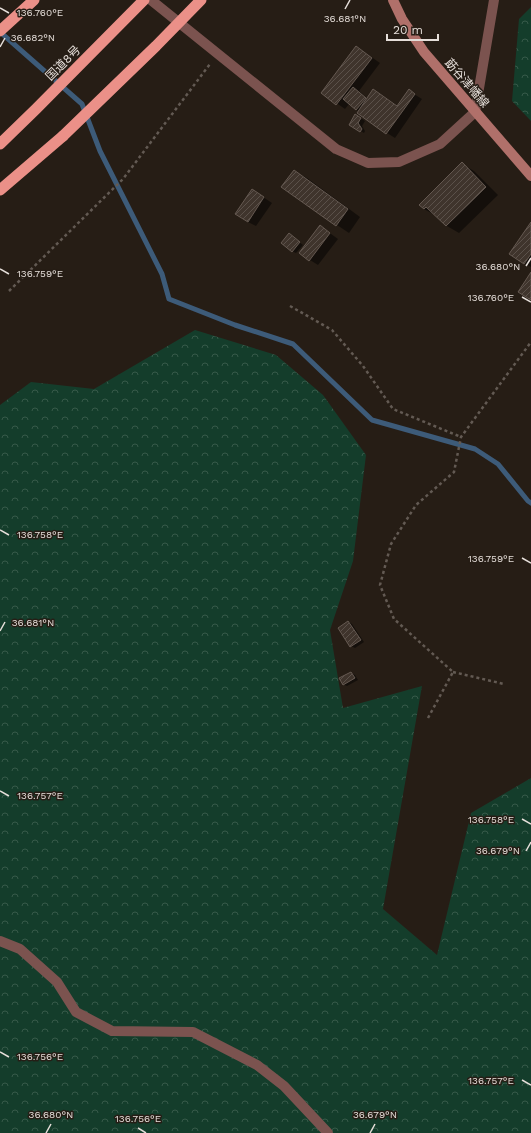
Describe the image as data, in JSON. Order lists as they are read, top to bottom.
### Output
{
  "streets": {
    "highway": ["国道8号"],
    "main road": ["莇谷津幡線"]
  },
  "scale_bar": "20 m",
  "coordinates": [
    "136.760°E",
    "36.681°N",
    "36.682°N",
    "36.680°N",
    "136.759°E",
    "136.758°E",
    "136.757°E",
    "36.679°N",
    "136.756°E"
  ]
}
